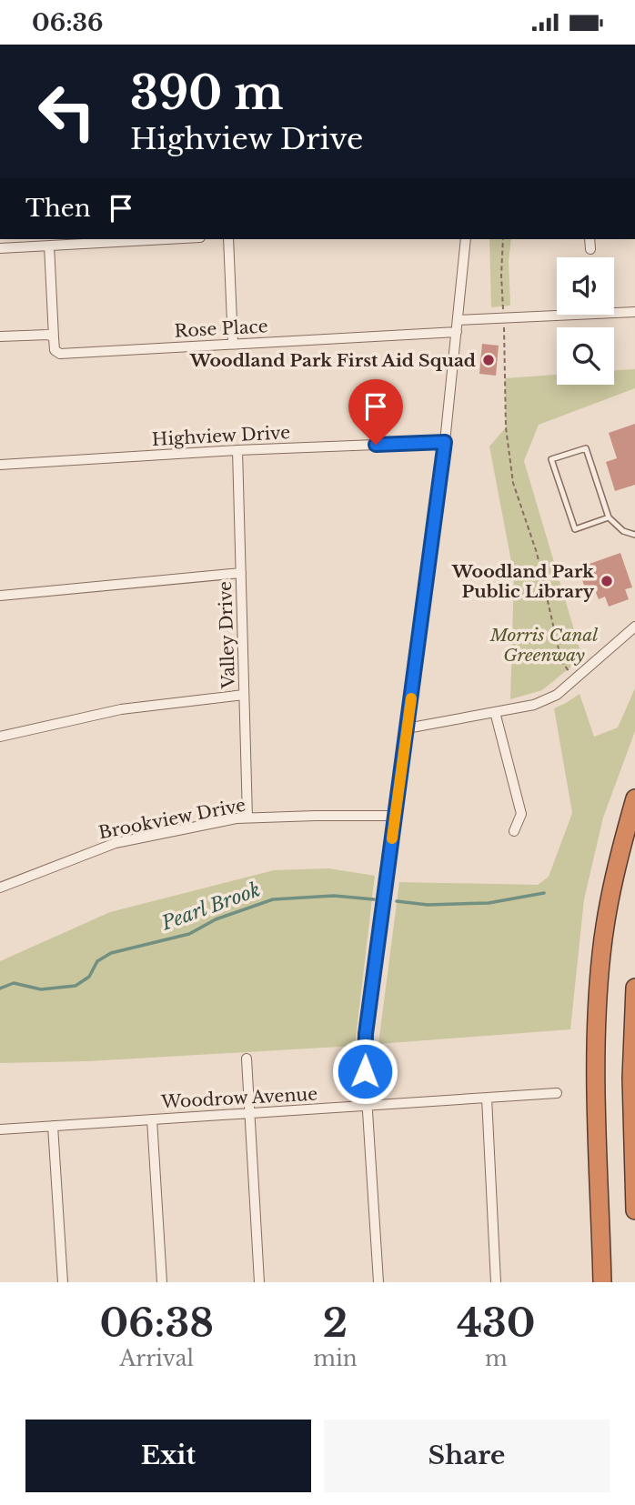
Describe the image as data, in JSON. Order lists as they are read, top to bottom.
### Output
{
  "streets": {
    "street": [
      "Rose Place",
      "Highview Drive",
      "Valley Drive",
      "Brookview Drive",
      "Woodrow Avenue"
    ]
  },
  "crossings": [
    ["Highview Drive", "Valley Drive"],
    ["Valley Drive", "Brookview Drive"]
  ],
  "water": ["Pearl Brook"],
  "parks": ["Morris Canal Greenway"],
  "places": ["Woodland Park First Aid Squad", "Woodland Park Public Library"],
  "page": {
    "status": "06:36",
    "turn": ["390 m", "Highview Drive"],
    "then": "Then",
    "eta": [
      "06:38",
      "Arrival",
      "2",
      "min",
      "430",
      "m"
    ],
    "buttons": ["Exit", "Share"]
  }
}
